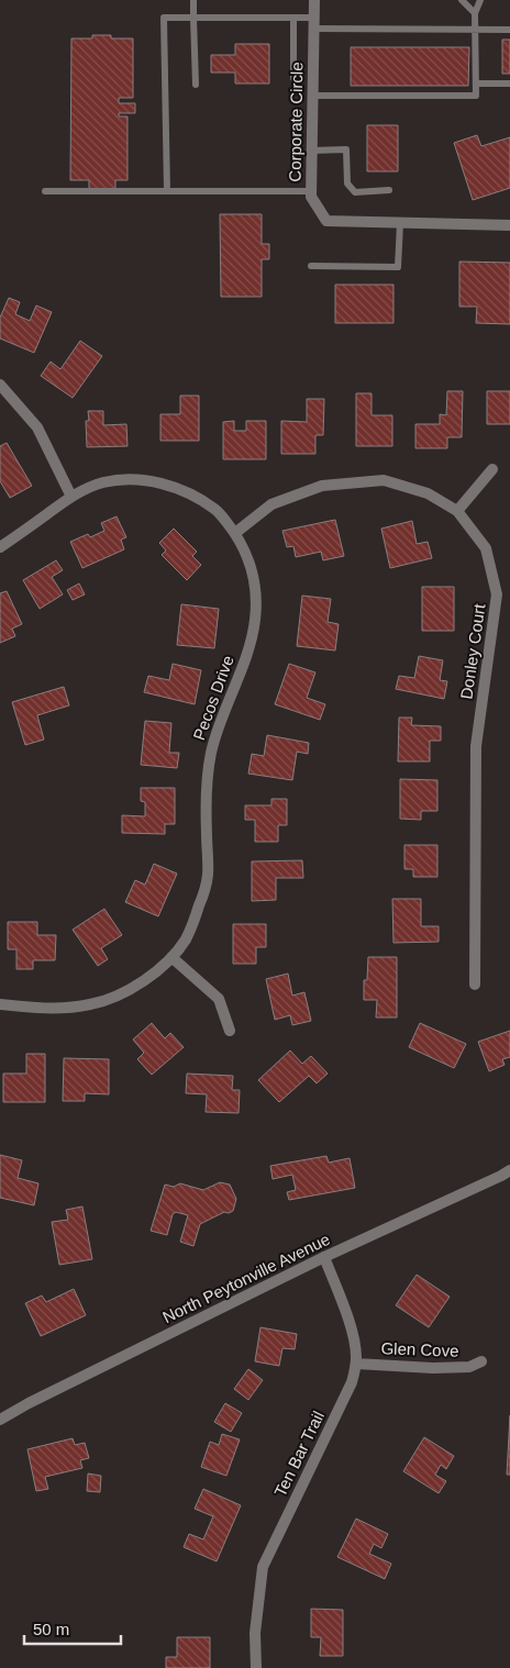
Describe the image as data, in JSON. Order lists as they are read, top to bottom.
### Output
{
  "streets": {
    "street": [
      "Corporate Circle",
      "Donley Court",
      "Pecos Drive",
      "North Peytonville Avenue",
      "Glen Cove",
      "Ten Bar Trail"
    ]
  },
  "crossings": [
    ["Donley Court", "Pecos Drive"],
    ["North Peytonville Avenue", "Ten Bar Trail"],
    ["Glen Cove", "Ten Bar Trail"]
  ],
  "scale_bar": "50 m"
}
